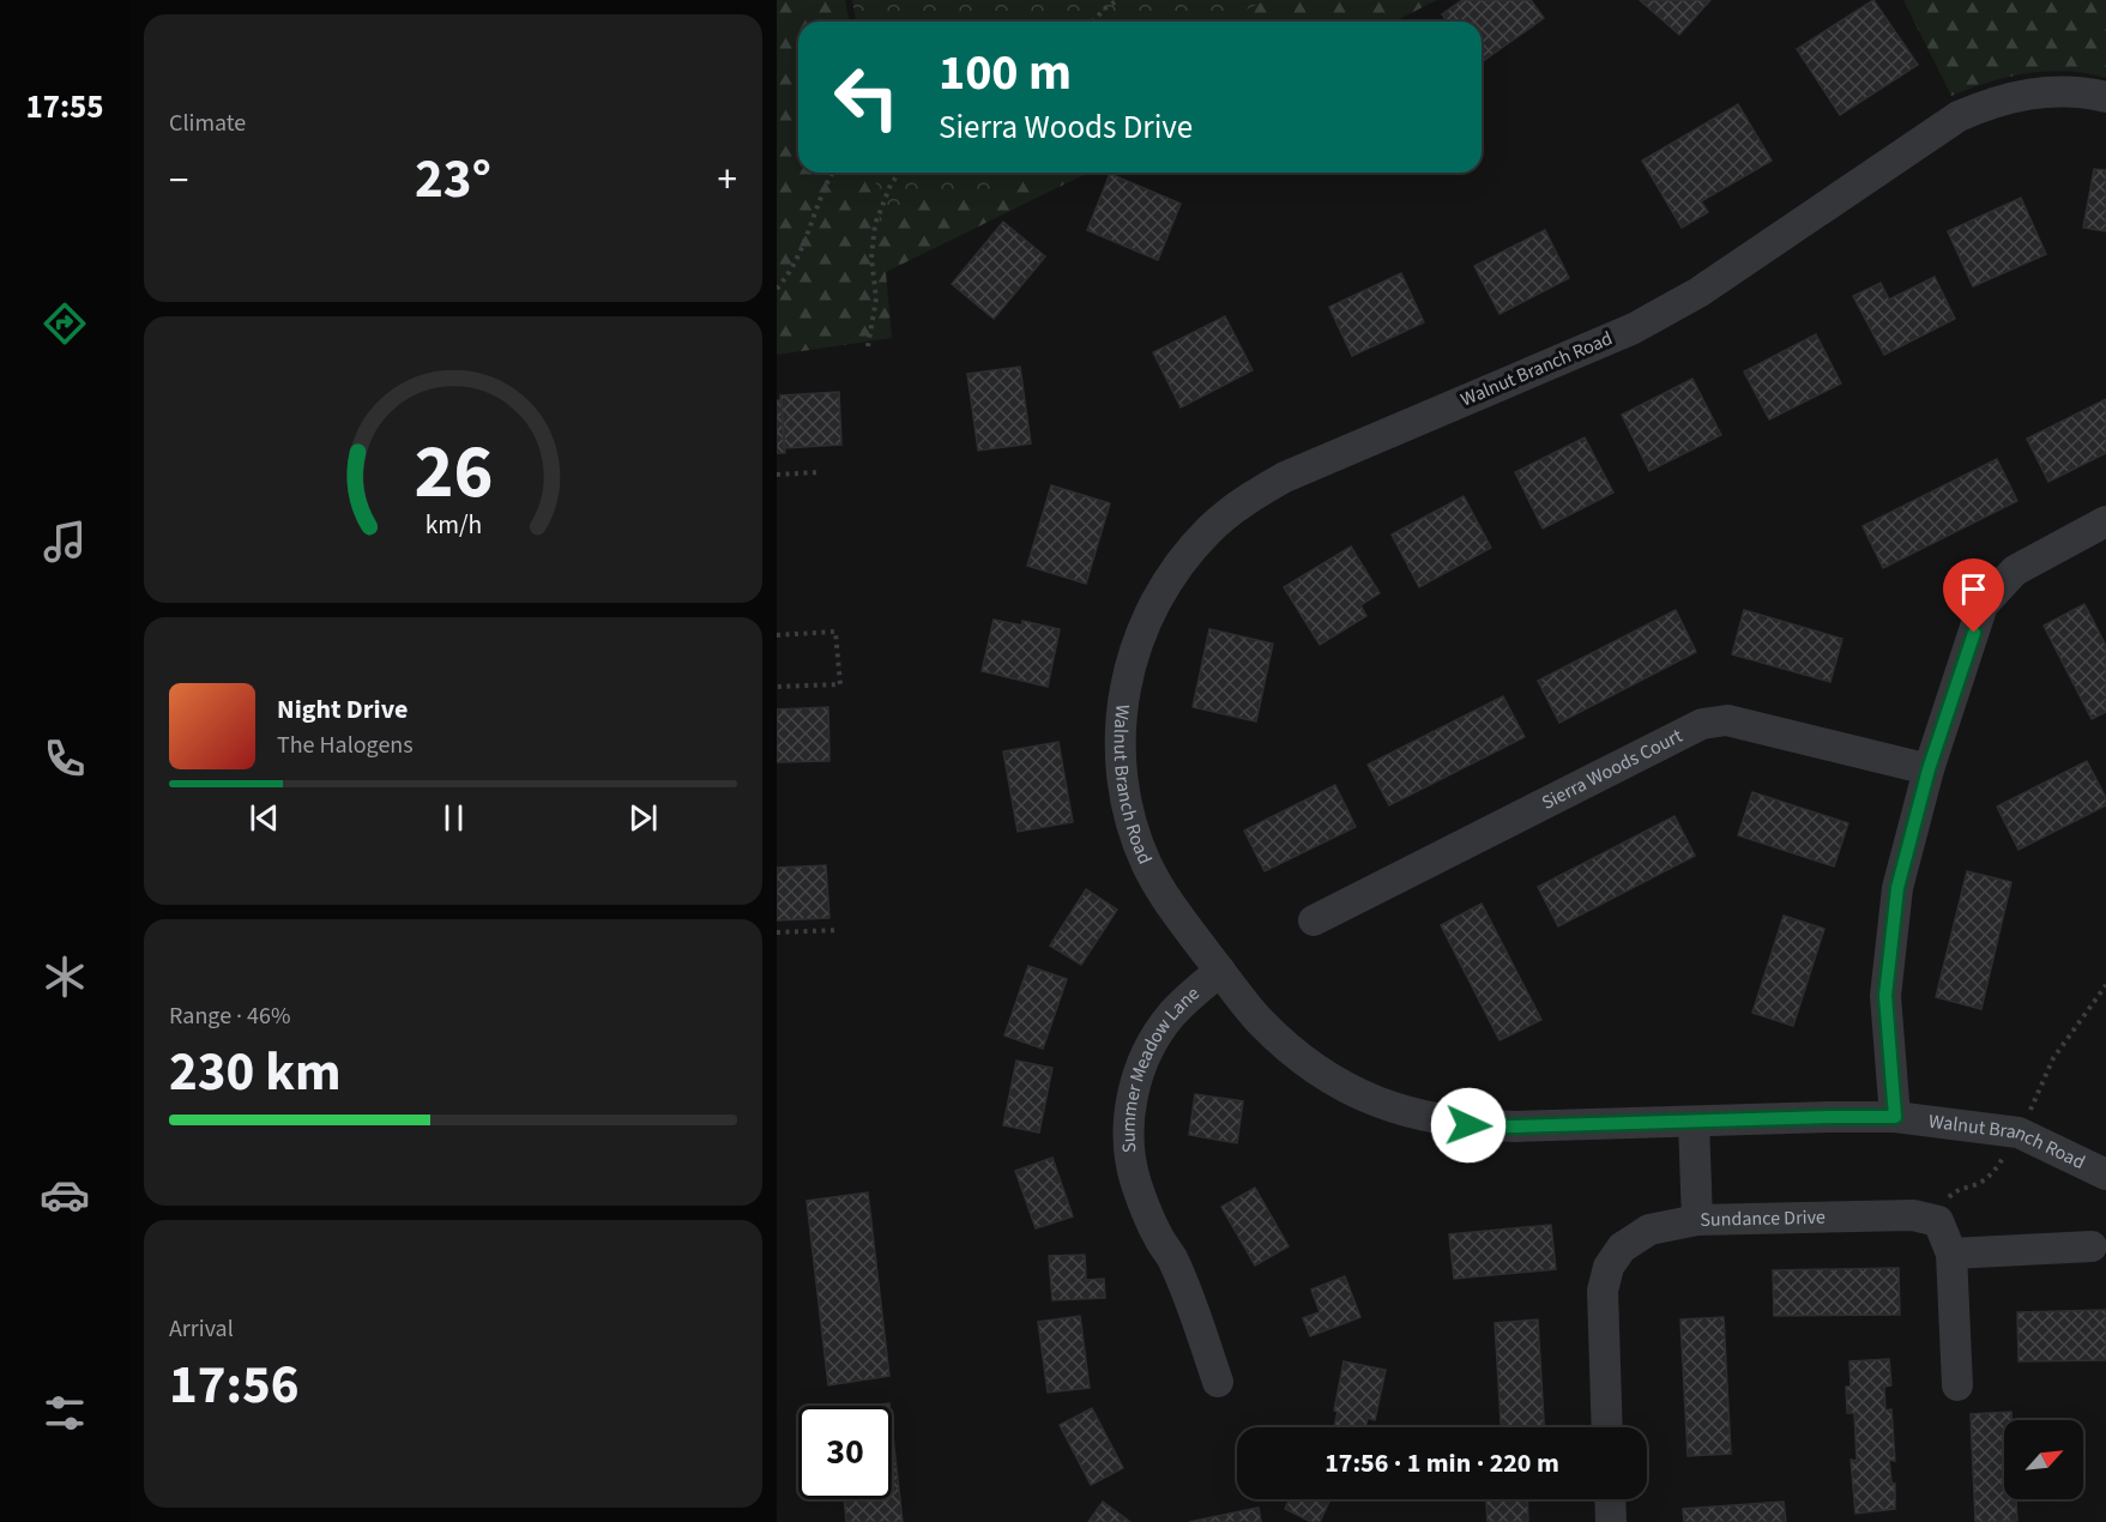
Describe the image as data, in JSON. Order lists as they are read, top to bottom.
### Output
{
  "streets": {
    "street": [
      "Walnut Branch Road",
      "Sierra Woods Court",
      "Summer Meadow Lane",
      "Sundance Drive"
    ]
  },
  "crossings": [
    ["Walnut Branch Road", "Summer Meadow Lane"]
  ],
  "north": "top right",
  "page": {
    "tabs": "17:55",
    "tile": [
      "Climate",
      ["Range · 46%", "230 km"],
      ["Arrival", "17:56"]
    ],
    "turn": ["100 m", "Sierra Woods Drive"],
    "heat": ["−", "23°", "+"],
    "song": ["Night Drive", "The Halogens"],
    "limit": "30",
    "trip": "17:56 · 1 min · 220 m",
    "gauge": ["26", "km/h"]
  }
}
